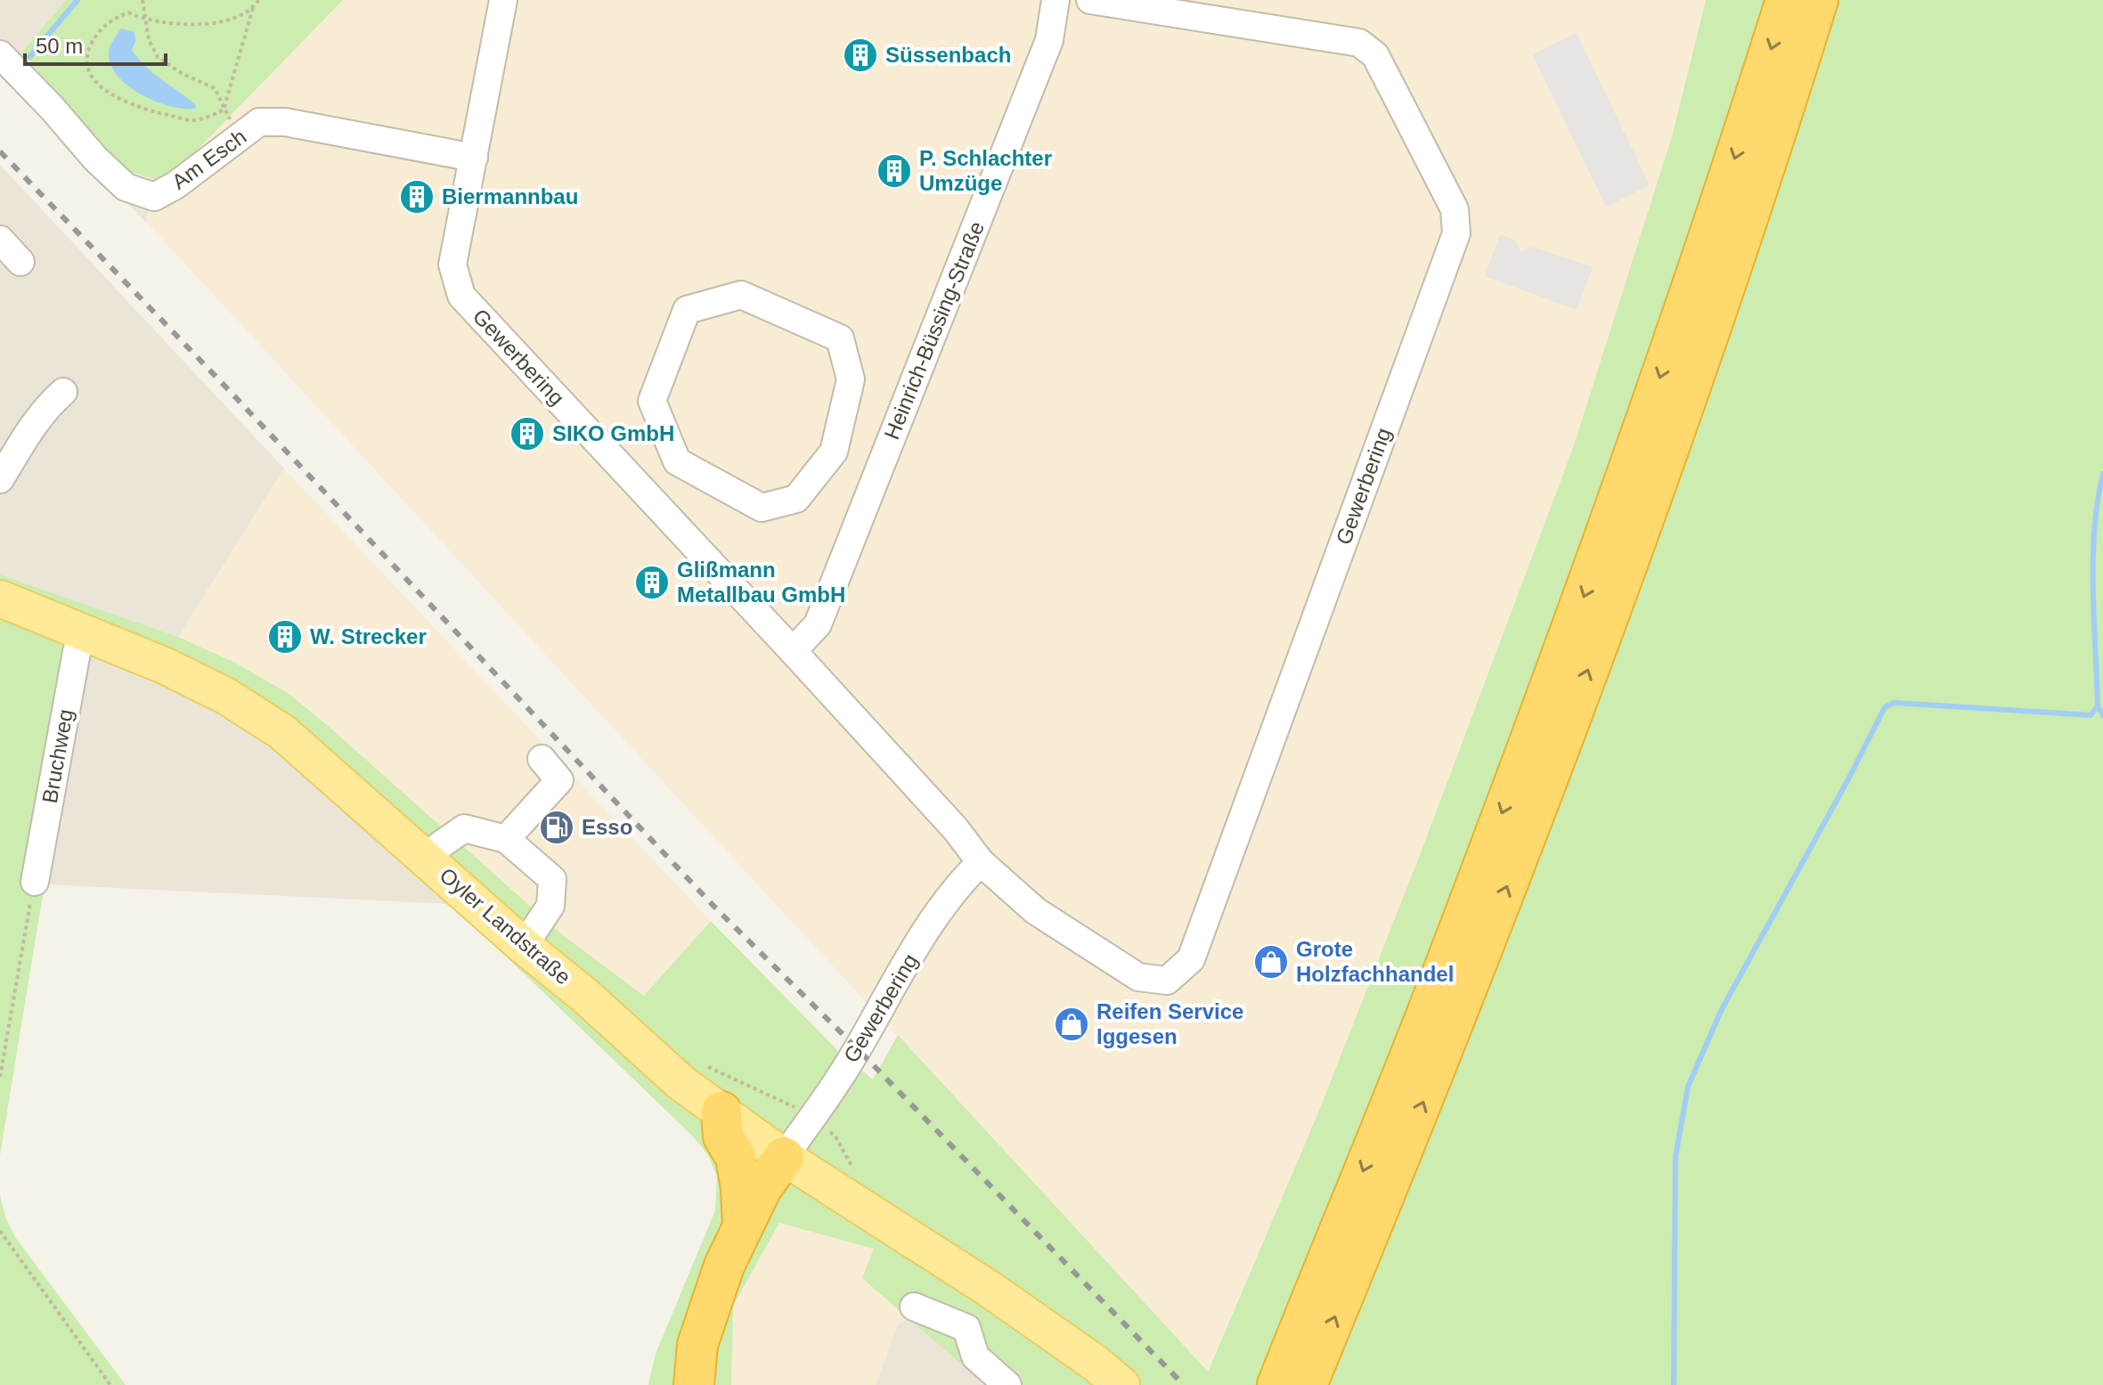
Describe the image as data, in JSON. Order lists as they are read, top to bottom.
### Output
{
  "streets": {
    "main road": ["Oyler Landstraße"],
    "street": [
      "Am Esch",
      "Heinrich-Büssing-Straße",
      "Gewerbering",
      "Bruchweg"
    ]
  },
  "crossings": [
    ["Am Esch", "Gewerbering"],
    ["Heinrich-Büssing-Straße", "Gewerbering"],
    ["Gewerbering", "Oyler Landstraße"],
    ["Bruchweg", "Oyler Landstraße"]
  ],
  "places": {
    "building": [
      "Süssenbach",
      "P. Schlachter Umzüge",
      "Biermannbau",
      "SIKO GmbH",
      "Glißmann Metallbau GmbH",
      "W. Strecker"
    ],
    "fuel station": ["Esso"],
    "shop": ["Grote Holzfachhandel", "Reifen Service Iggesen"]
  },
  "scale_bar": "50 m"
}
